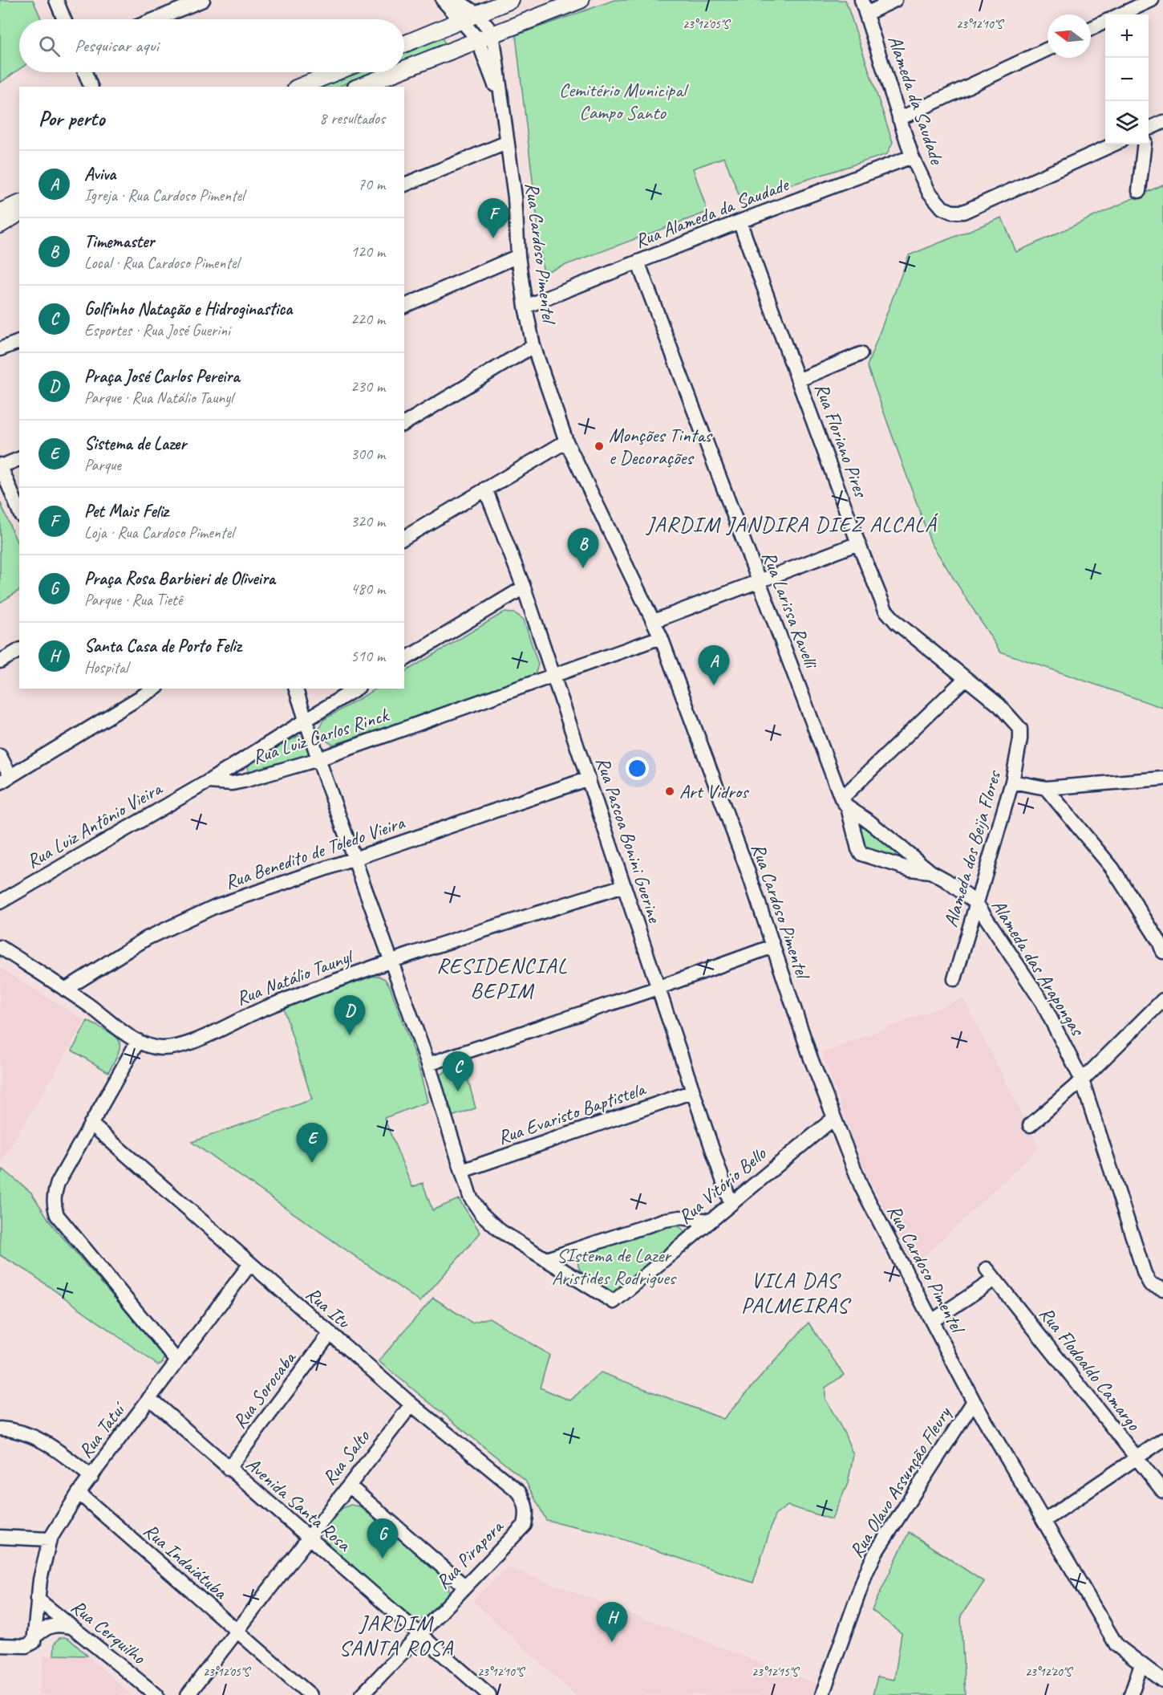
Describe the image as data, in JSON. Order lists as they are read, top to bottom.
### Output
{
  "streets": {
    "street": [
      "Alameda da Saudade",
      "Rua Alameda da Saudade",
      "Rua Cardoso Pimentel",
      "Rua Floriano Pires",
      "Rua Larissa Ravelli",
      "Rua Luiz Carlos Rinck",
      "Rua Luiz Antônio Vieira",
      "Rua Pascoa Bonini Guerine",
      "Alameda dos Beija Flores",
      "Rua Benedito de Toledo Vieira",
      "Alameda das Arapongas",
      "Rua Natálio Taunyl",
      "Rua Evaristo Baptistela",
      "Rua Vitório Bello",
      "Rua Itu",
      "Rua Flodoaldo Camargo",
      "Rua Sorocaba",
      "Rua Tatuí",
      "Rua Salto",
      "Rua Olavo Assunção Fleury",
      "Avenida Santa Rosa",
      "Rua Pirapora",
      "Rua Indaiátuba",
      "Rua Cerquilho"
    ]
  },
  "crossings": [
    ["Alameda da Saudade", "Rua Alameda da Saudade"],
    ["Rua Alameda da Saudade", "Rua Cardoso Pimentel"],
    ["Rua Alameda da Saudade", "Rua Floriano Pires"],
    ["Rua Alameda da Saudade", "Rua Larissa Ravelli"],
    ["Rua Cardoso Pimentel", "Rua Luiz Carlos Rinck"],
    ["Rua Cardoso Pimentel", "Rua Vitório Bello"],
    ["Rua Cardoso Pimentel", "Rua Flodoaldo Camargo"],
    ["Rua Cardoso Pimentel", "Rua Olavo Assunção Fleury"],
    ["Rua Floriano Pires", "Alameda dos Beija Flores"],
    ["Rua Larissa Ravelli", "Alameda das Arapongas"],
    ["Rua Luiz Carlos Rinck", "Rua Luiz Antônio Vieira"],
    ["Rua Luiz Carlos Rinck", "Rua Pascoa Bonini Guerine"],
    ["Rua Pascoa Bonini Guerine", "Rua Benedito de Toledo Vieira"],
    ["Rua Pascoa Bonini Guerine", "Rua Natálio Taunyl"],
    ["Rua Pascoa Bonini Guerine", "Rua Evaristo Baptistela"],
    ["Rua Pascoa Bonini Guerine", "Rua Vitório Bello"],
    ["Alameda dos Beija Flores", "Alameda das Arapongas"],
    ["Rua Benedito de Toledo Vieira", "Rua Natálio Taunyl"],
    ["Rua Itu", "Rua Sorocaba"],
    ["Rua Itu", "Rua Tatuí"],
    ["Rua Itu", "Rua Salto"],
    ["Rua Itu", "Rua Pirapora"],
    ["Rua Sorocaba", "Avenida Santa Rosa"],
    ["Rua Tatuí", "Avenida Santa Rosa"],
    ["Rua Tatuí", "Rua Indaiátuba"],
    ["Rua Tatuí", "Rua Cerquilho"],
    ["Rua Salto", "Avenida Santa Rosa"],
    ["Rua Salto", "Rua Indaiátuba"],
    ["Avenida Santa Rosa", "Rua Pirapora"]
  ],
  "districts": [
    "JARDIM JANDIRA DIEZ ALCALÁ",
    "RESIDENCIAL BEPIM",
    "VILA DAS PALMEIRAS",
    "JARDIM SANTA ROSA"
  ],
  "parks": ["Cemitério Municipal Campo Santo", "SIstema de Lazer Aristides Rodrigues"],
  "places": ["Monções Tintas e Decorações", "Art Vidros"],
  "north": "left",
  "page": {
    "map_buttons": ["+", "−"],
    "search": "Pesquisar aqui",
    "heading": ["Por perto", "8 resultados"],
    "list": [
      {
        "mark": "A",
        "name": "Aviva",
        "note": "Igreja · Rua Cardoso Pimentel",
        "value": "70 m"
      },
      {
        "mark": "B",
        "name": "Timemaster",
        "note": "Local · Rua Cardoso Pimentel",
        "value": "120 m"
      },
      {
        "mark": "C",
        "name": "Golfinho Natação e Hidroginastica",
        "note": "Esportes · Rua José Guerini",
        "value": "220 m"
      },
      {
        "mark": "D",
        "name": "Praça José Carlos Pereira",
        "note": "Parque · Rua Natálio Taunyl",
        "value": "230 m"
      },
      {
        "mark": "E",
        "name": "Sistema de Lazer",
        "note": "Parque",
        "value": "300 m"
      },
      {
        "mark": "F",
        "name": "Pet Mais Feliz",
        "note": "Loja · Rua Cardoso Pimentel",
        "value": "320 m"
      },
      {
        "mark": "G",
        "name": "Praça Rosa Barbieri de Oliveira",
        "note": "Parque · Rua Tietê",
        "value": "480 m"
      },
      {
        "mark": "H",
        "name": "Santa Casa de Porto Feliz",
        "note": "Hospital",
        "value": "510 m"
      }
    ],
    "pins": [
      "F",
      "B",
      "A",
      "D",
      "C",
      "E",
      "G",
      "H"
    ]
  },
  "coordinates": [
    "23°12'05\"S",
    "23°12'10\"S",
    "23°12'15\"S",
    "23°12'20\"S"
  ]
}
